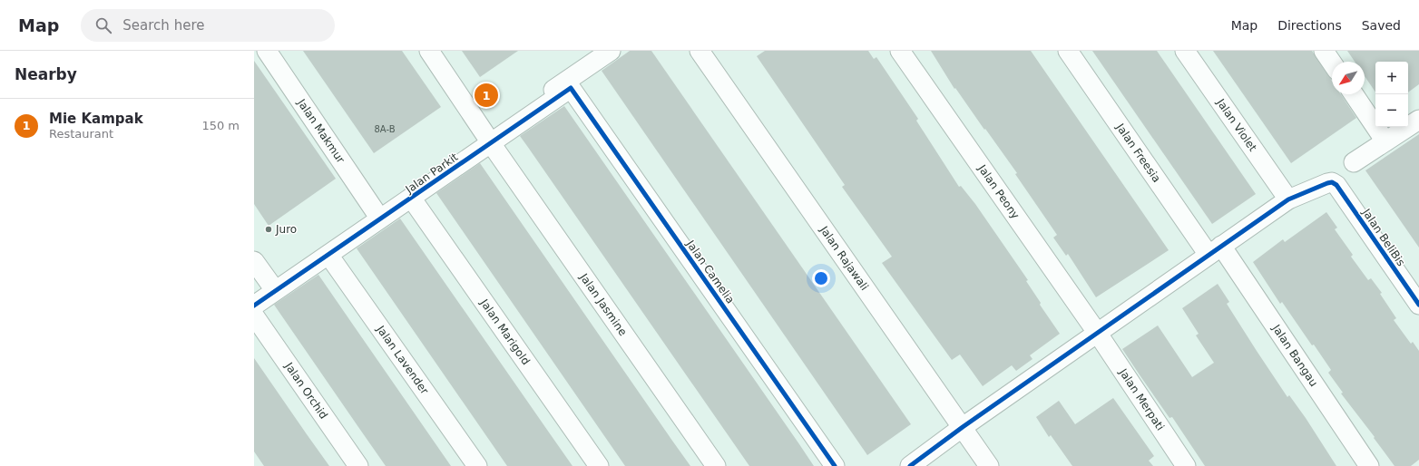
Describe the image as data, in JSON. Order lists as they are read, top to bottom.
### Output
{
  "streets": {
    "street": [
      "Jalan Violet",
      "Jalan Makmur",
      "Jalan Freesia",
      "Jalan Parkit",
      "Jalan Peony",
      "Jalan BeliBis",
      "Jalan Rajawali",
      "Jalan Camelia",
      "Jalan Jasmine",
      "Jalan Marigold",
      "Jalan Bangau",
      "Jalan Lavender",
      "Jalan Orchid",
      "Jalan Merpati"
    ]
  },
  "crossings": [
    ["Jalan Violet", "Jalan BeliBis"],
    ["Jalan Makmur", "Jalan Parkit"],
    ["Jalan Freesia", "Jalan Bangau"],
    ["Jalan Parkit", "Jalan Camelia"],
    ["Jalan Parkit", "Jalan Jasmine"],
    ["Jalan Peony", "Jalan Merpati"],
    ["Jalan Camelia", "Jalan Jasmine"]
  ],
  "places": ["Juro"],
  "house_numbers": ["8A-B"],
  "north": "bottom left",
  "page": {
    "header": "Map",
    "search": "Search here",
    "nav": ["Map", "Directions", "Saved"],
    "heading": "Nearby",
    "map_buttons": ["+", "−"],
    "pins": "1",
    "list": [
      {
        "mark": "1",
        "name": "Mie Kampak",
        "note": "Restaurant",
        "value": "150 m"
      }
    ]
  }
}
